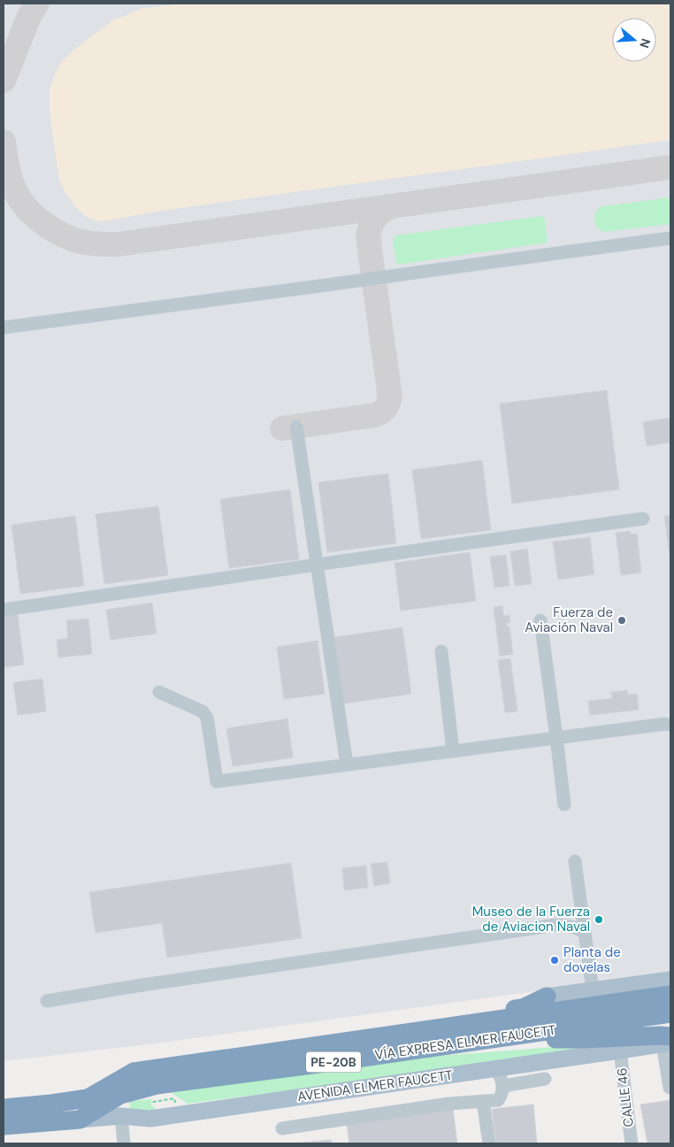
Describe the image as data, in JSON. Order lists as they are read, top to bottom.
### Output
{
  "streets": {
    "highway": ["VÍA EXPRESA ELMER FAUCETT", "PE-20B"],
    "main road": ["AVENIDA ELMER FAUCETT"],
    "street": ["CALLE 46"]
  },
  "crossings": [
    ["VÍA EXPRESA ELMER FAUCETT", "AVENIDA ELMER FAUCETT"],
    ["AVENIDA ELMER FAUCETT", "CALLE 46"]
  ],
  "places": ["Fuerza de Aviación Naval", "Museo de la Fuerza de Aviacion Naval", "Planta de dovelas"],
  "north": "right"
}
